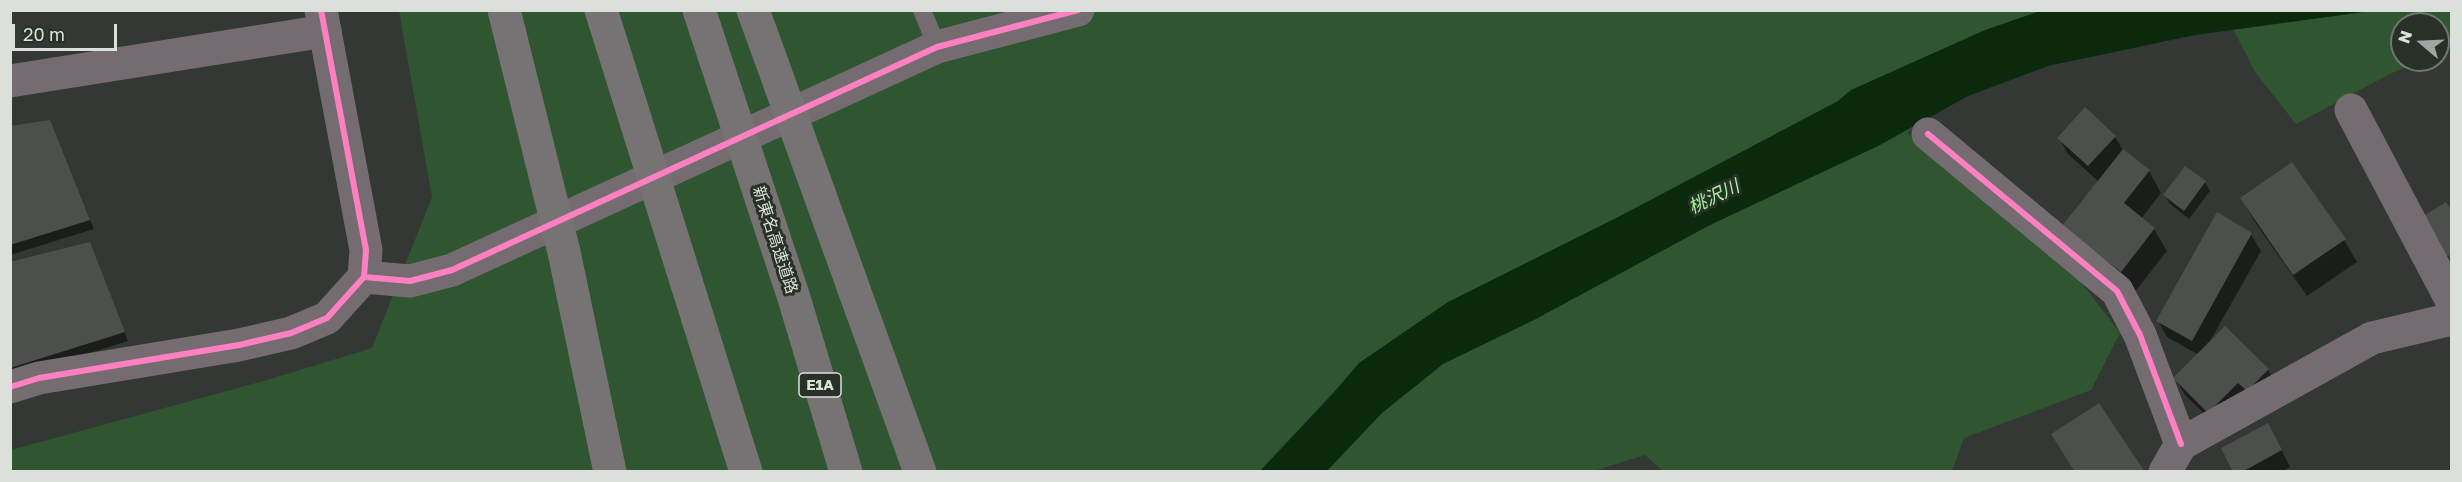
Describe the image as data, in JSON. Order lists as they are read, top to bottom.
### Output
{
  "streets": {
    "highway": ["新東名高速道路", "E1A"]
  },
  "water": ["桃沢川"],
  "scale_bar": "20 m",
  "north": "left"
}
